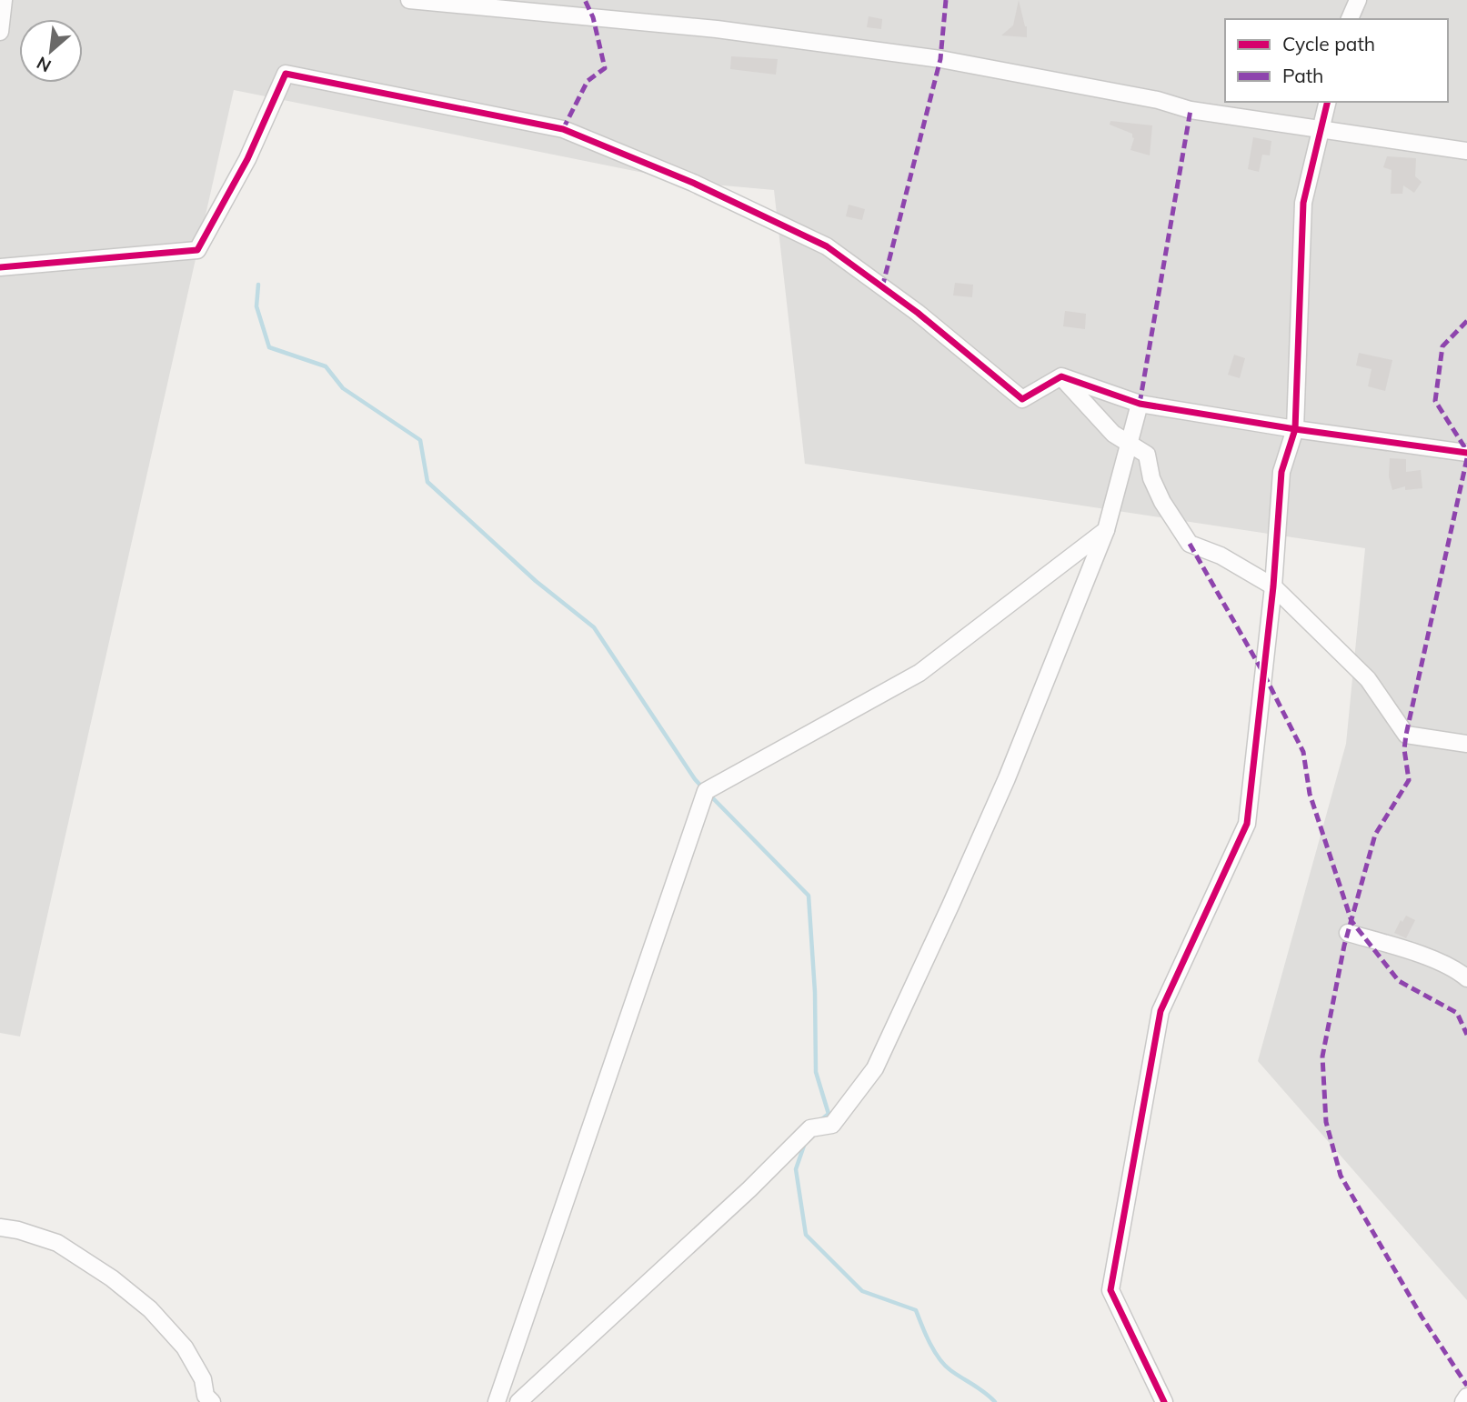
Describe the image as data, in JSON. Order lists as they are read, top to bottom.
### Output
{
  "legend": ["Cycle path", "Path"],
  "north": "bottom left"
}
